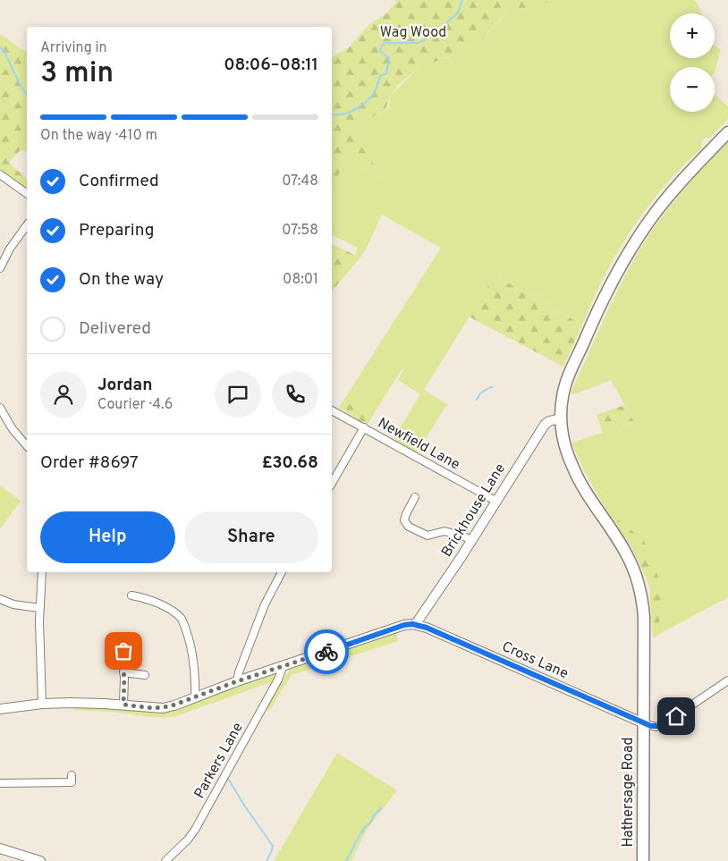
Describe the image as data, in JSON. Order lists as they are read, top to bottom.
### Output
{
  "streets": {
    "main road": ["Hathersage Road"],
    "street": [
      "Newfield Lane",
      "Brickhouse Lane",
      "Cross Lane",
      "Parkers Lane"
    ]
  },
  "crossings": [
    ["Newfield Lane", "Brickhouse Lane"],
    ["Brickhouse Lane", "Cross Lane"],
    ["Brickhouse Lane", "Hathersage Road"],
    ["Cross Lane", "Hathersage Road"]
  ],
  "parks": ["Wag Wood"],
  "page": {
    "map_buttons": ["+", "−"],
    "heading": ["3 min", "Arriving in", "08:06–08:11"],
    "panel": [
      "Jordan",
      "Courier · 4.6",
      "Order #8697",
      "£30.68"
    ],
    "bar": "On the way · 410 m",
    "list": [
      ["Confirmed", "07:48"],
      ["Preparing", "07:58"],
      ["On the way", "08:01"],
      "Delivered"
    ],
    "buttons": ["Help", "Share"]
  }
}
